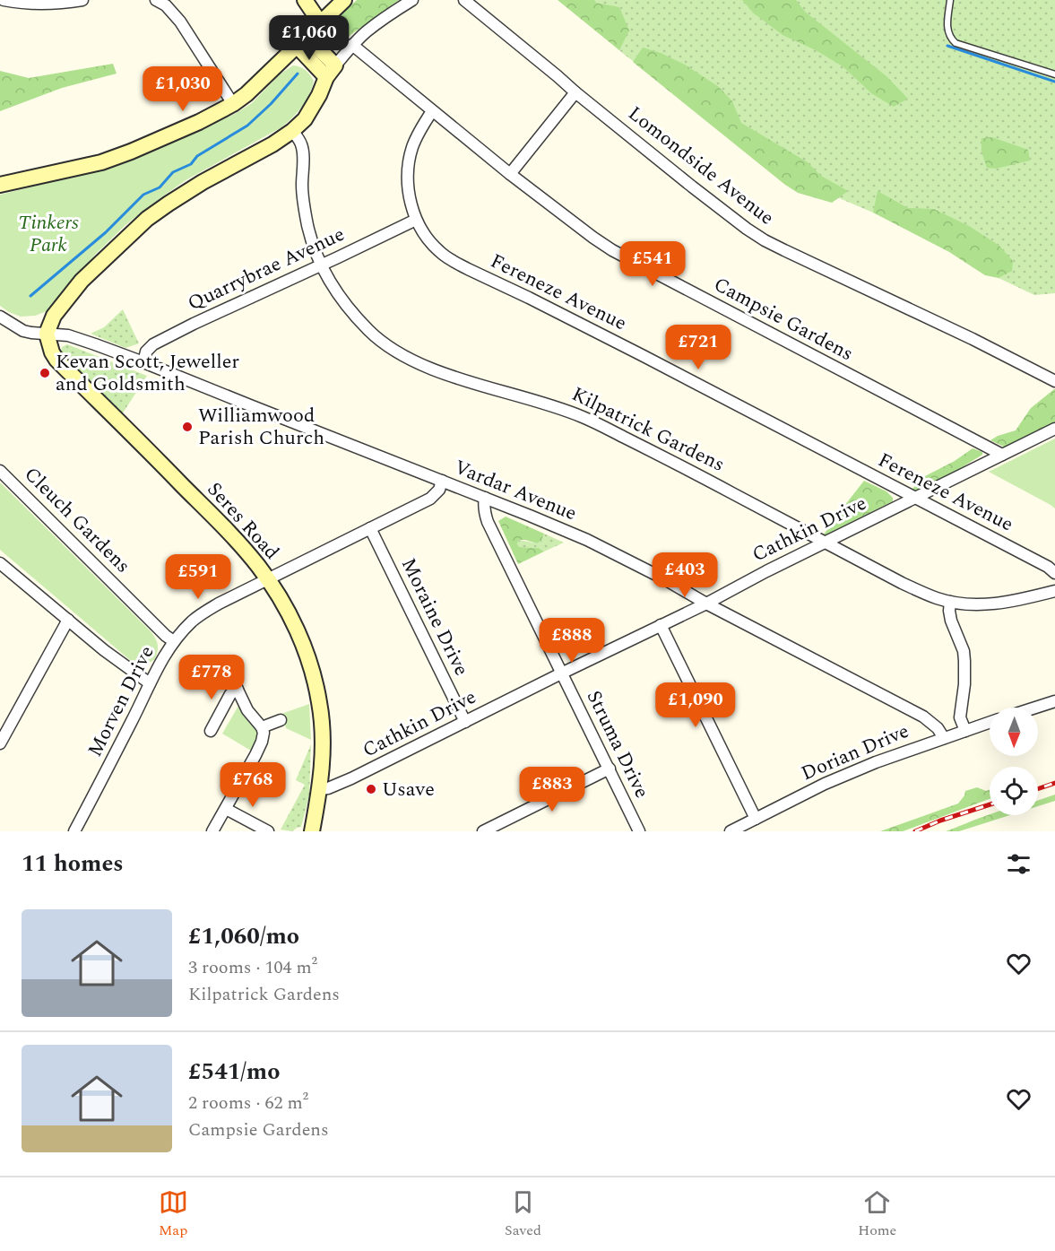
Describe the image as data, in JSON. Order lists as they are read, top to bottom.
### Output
{
  "streets": {
    "street": [
      "Lomondside Avenue",
      "Quarrybrae Avenue",
      "Fereneze Avenue",
      "Campsie Gardens",
      "Kilpatrick Gardens",
      "Vardar Avenue",
      "Cleuch Gardens",
      "Seres Road",
      "Cathkin Drive",
      "Moraine Drive",
      "Morven Drive",
      "Struma Drive",
      "Dorian Drive"
    ]
  },
  "crossings": [
    ["Quarrybrae Avenue", "Fereneze Avenue"],
    ["Quarrybrae Avenue", "Kilpatrick Gardens"],
    ["Quarrybrae Avenue", "Vardar Avenue"],
    ["Fereneze Avenue", "Campsie Gardens"],
    ["Fereneze Avenue", "Cathkin Drive"],
    ["Campsie Gardens", "Cathkin Drive"],
    ["Kilpatrick Gardens", "Cathkin Drive"],
    ["Vardar Avenue", "Seres Road"],
    ["Vardar Avenue", "Cathkin Drive"],
    ["Vardar Avenue", "Morven Drive"],
    ["Vardar Avenue", "Struma Drive"],
    ["Vardar Avenue", "Dorian Drive"],
    ["Cleuch Gardens", "Morven Drive"],
    ["Seres Road", "Cathkin Drive"],
    ["Seres Road", "Morven Drive"],
    ["Cathkin Drive", "Moraine Drive"],
    ["Cathkin Drive", "Struma Drive"],
    ["Moraine Drive", "Morven Drive"]
  ],
  "parks": ["Tinkers Park"],
  "places": ["Kevan Scott, Jeweller and Goldsmith", "Williamwood Parish Church", "Usave"],
  "north": "bottom",
  "page": {
    "price": [
      "£1,060",
      "£1,030",
      "£541",
      "£721",
      "£403",
      "£591",
      "£888",
      "£778",
      "£1,090",
      "£768",
      "£883"
    ],
    "heading": "11 homes",
    "list": [
      {
        "name": "£1,060/mo",
        "note": "3 rooms · 104 m² · Kilpatrick Gardens"
      },
      {
        "name": "£541/mo",
        "note": "2 rooms · 62 m² · Campsie Gardens"
      }
    ],
    "tabs": ["Map", "Saved", "Home"]
  }
}
